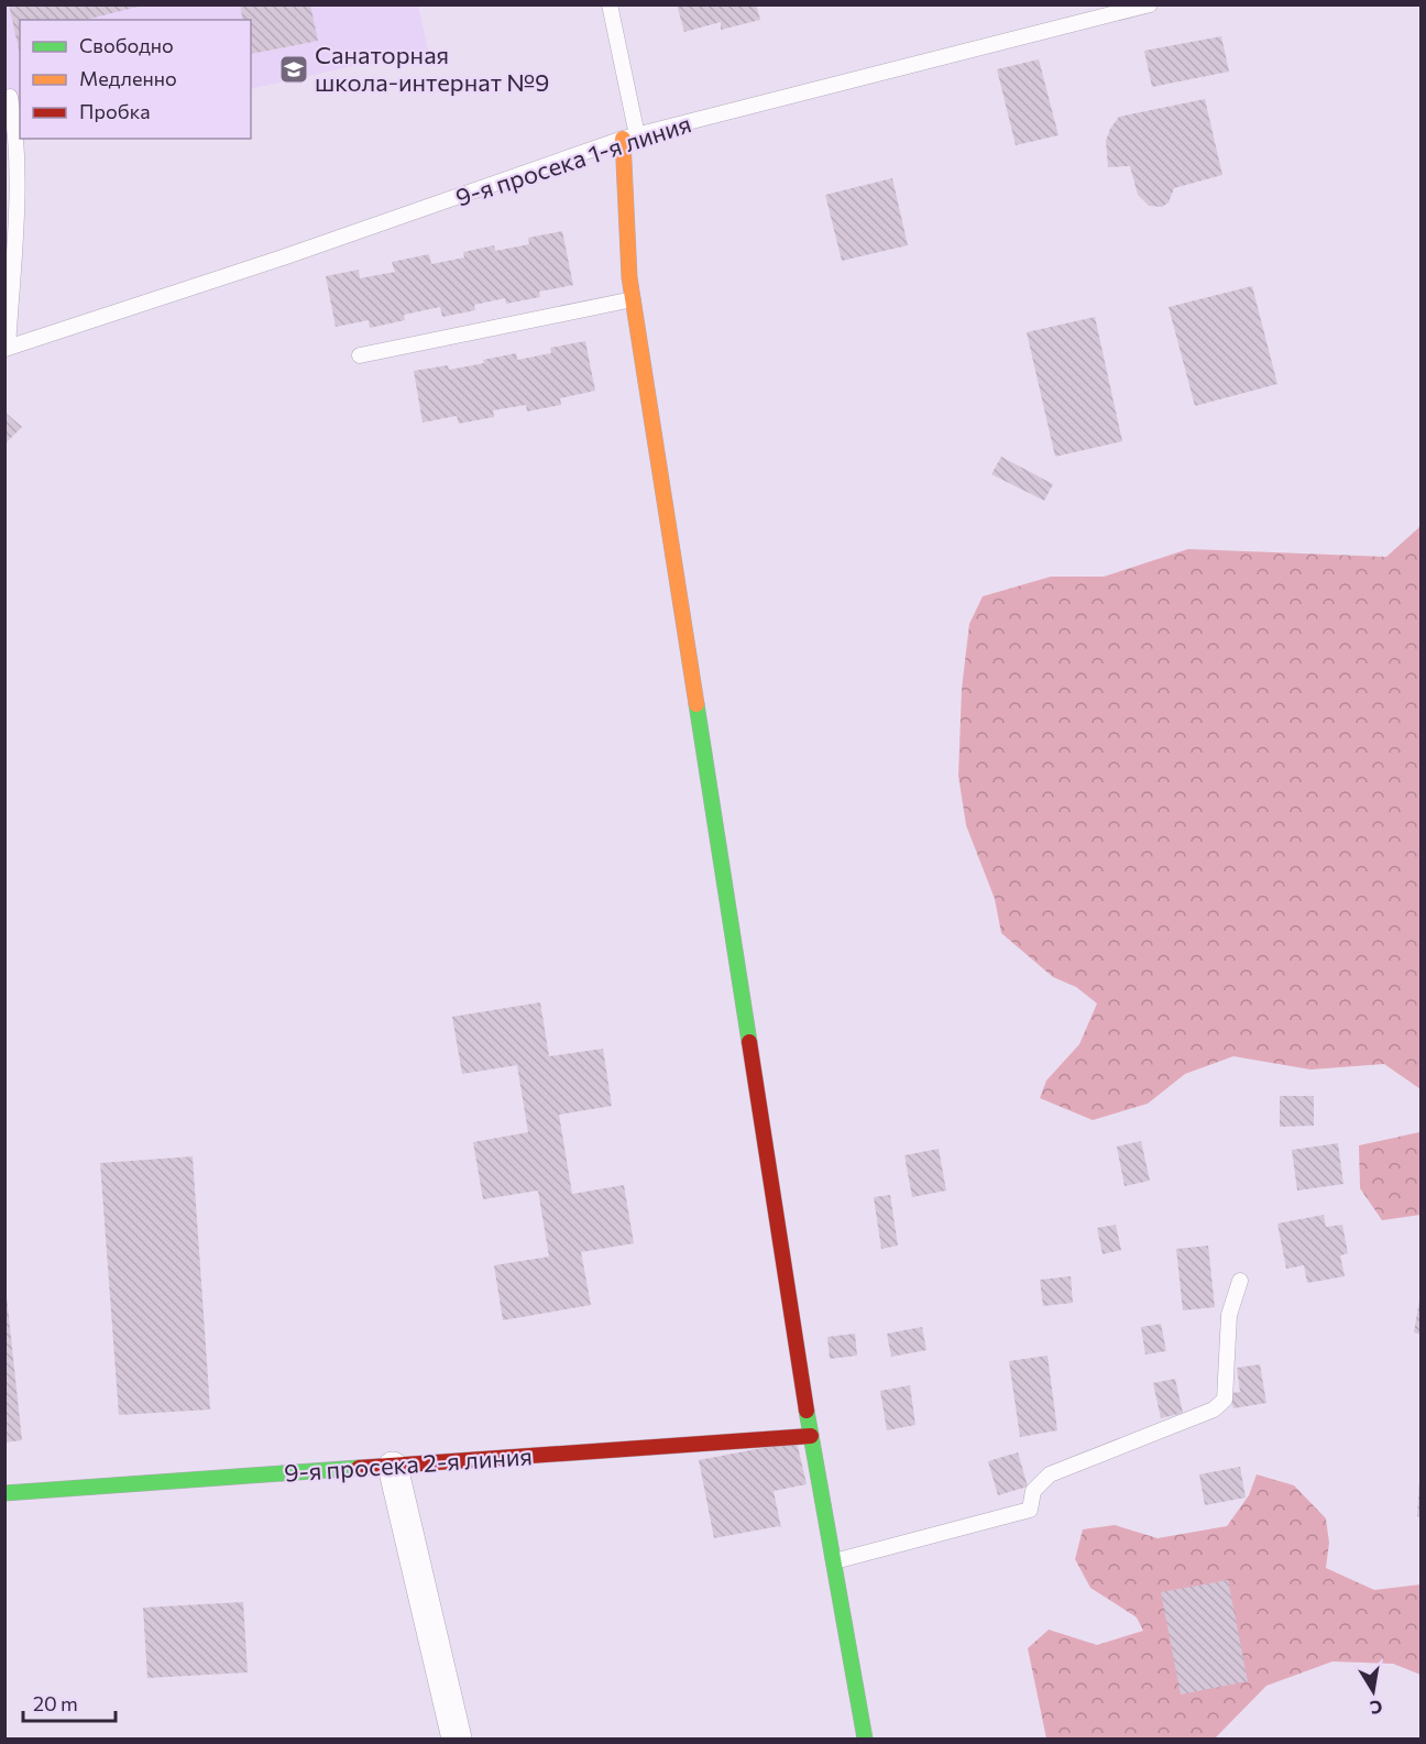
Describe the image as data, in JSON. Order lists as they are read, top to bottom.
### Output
{
  "streets": {
    "street": ["9-я просека 2-я линия"],
    "lane": ["9-я просека 1-я линия"]
  },
  "places": {
    "school or university": ["Санаторная школа-интернат №9"]
  },
  "legend": ["Свободно", "Медленно", "Пробка"],
  "scale_bar": "20 m",
  "north": "bottom"
}
